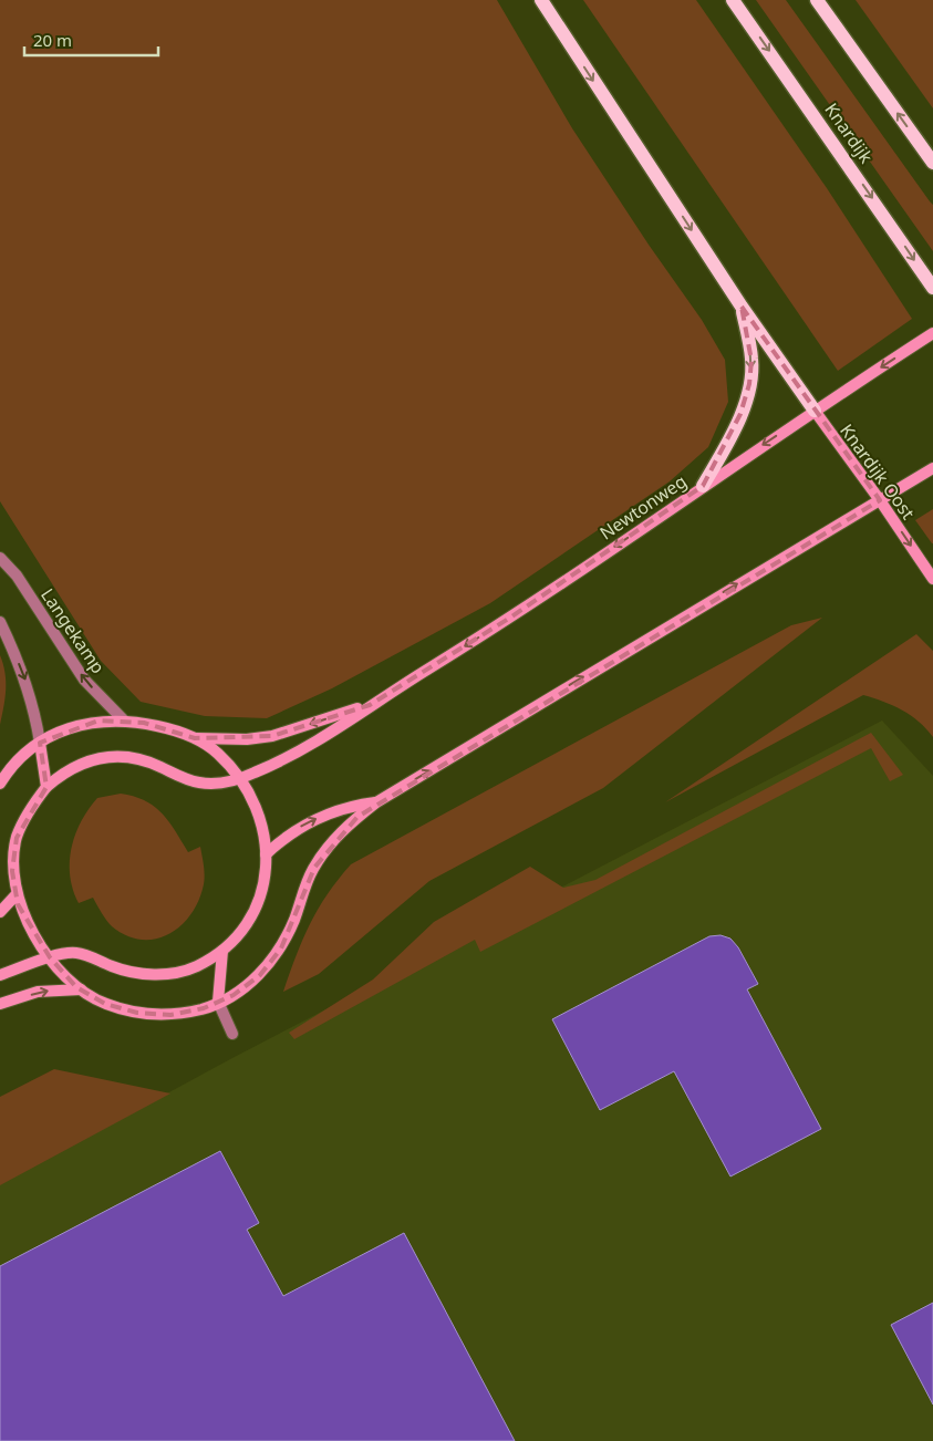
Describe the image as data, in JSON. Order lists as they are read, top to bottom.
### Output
{
  "streets": {
    "main road": ["Knardijk", "Knardijk Oost", "Newtonweg"],
    "street": ["Langekamp"]
  },
  "crossings": [
    ["Knardijk Oost", "Newtonweg"]
  ],
  "one_way": ["Knardijk Oost"],
  "scale_bar": "20 m"
}
